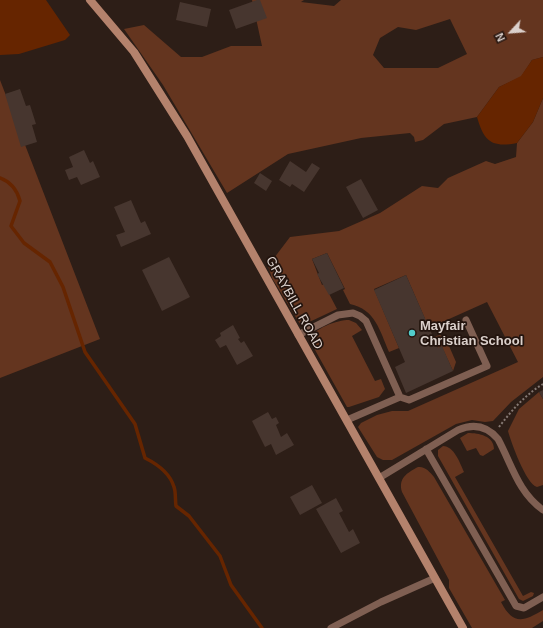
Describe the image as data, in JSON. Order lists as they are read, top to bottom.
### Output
{
  "streets": {
    "street": ["GRAYBILL ROAD"]
  },
  "places": ["Mayfair Christian School"],
  "north": "bottom left"
}
